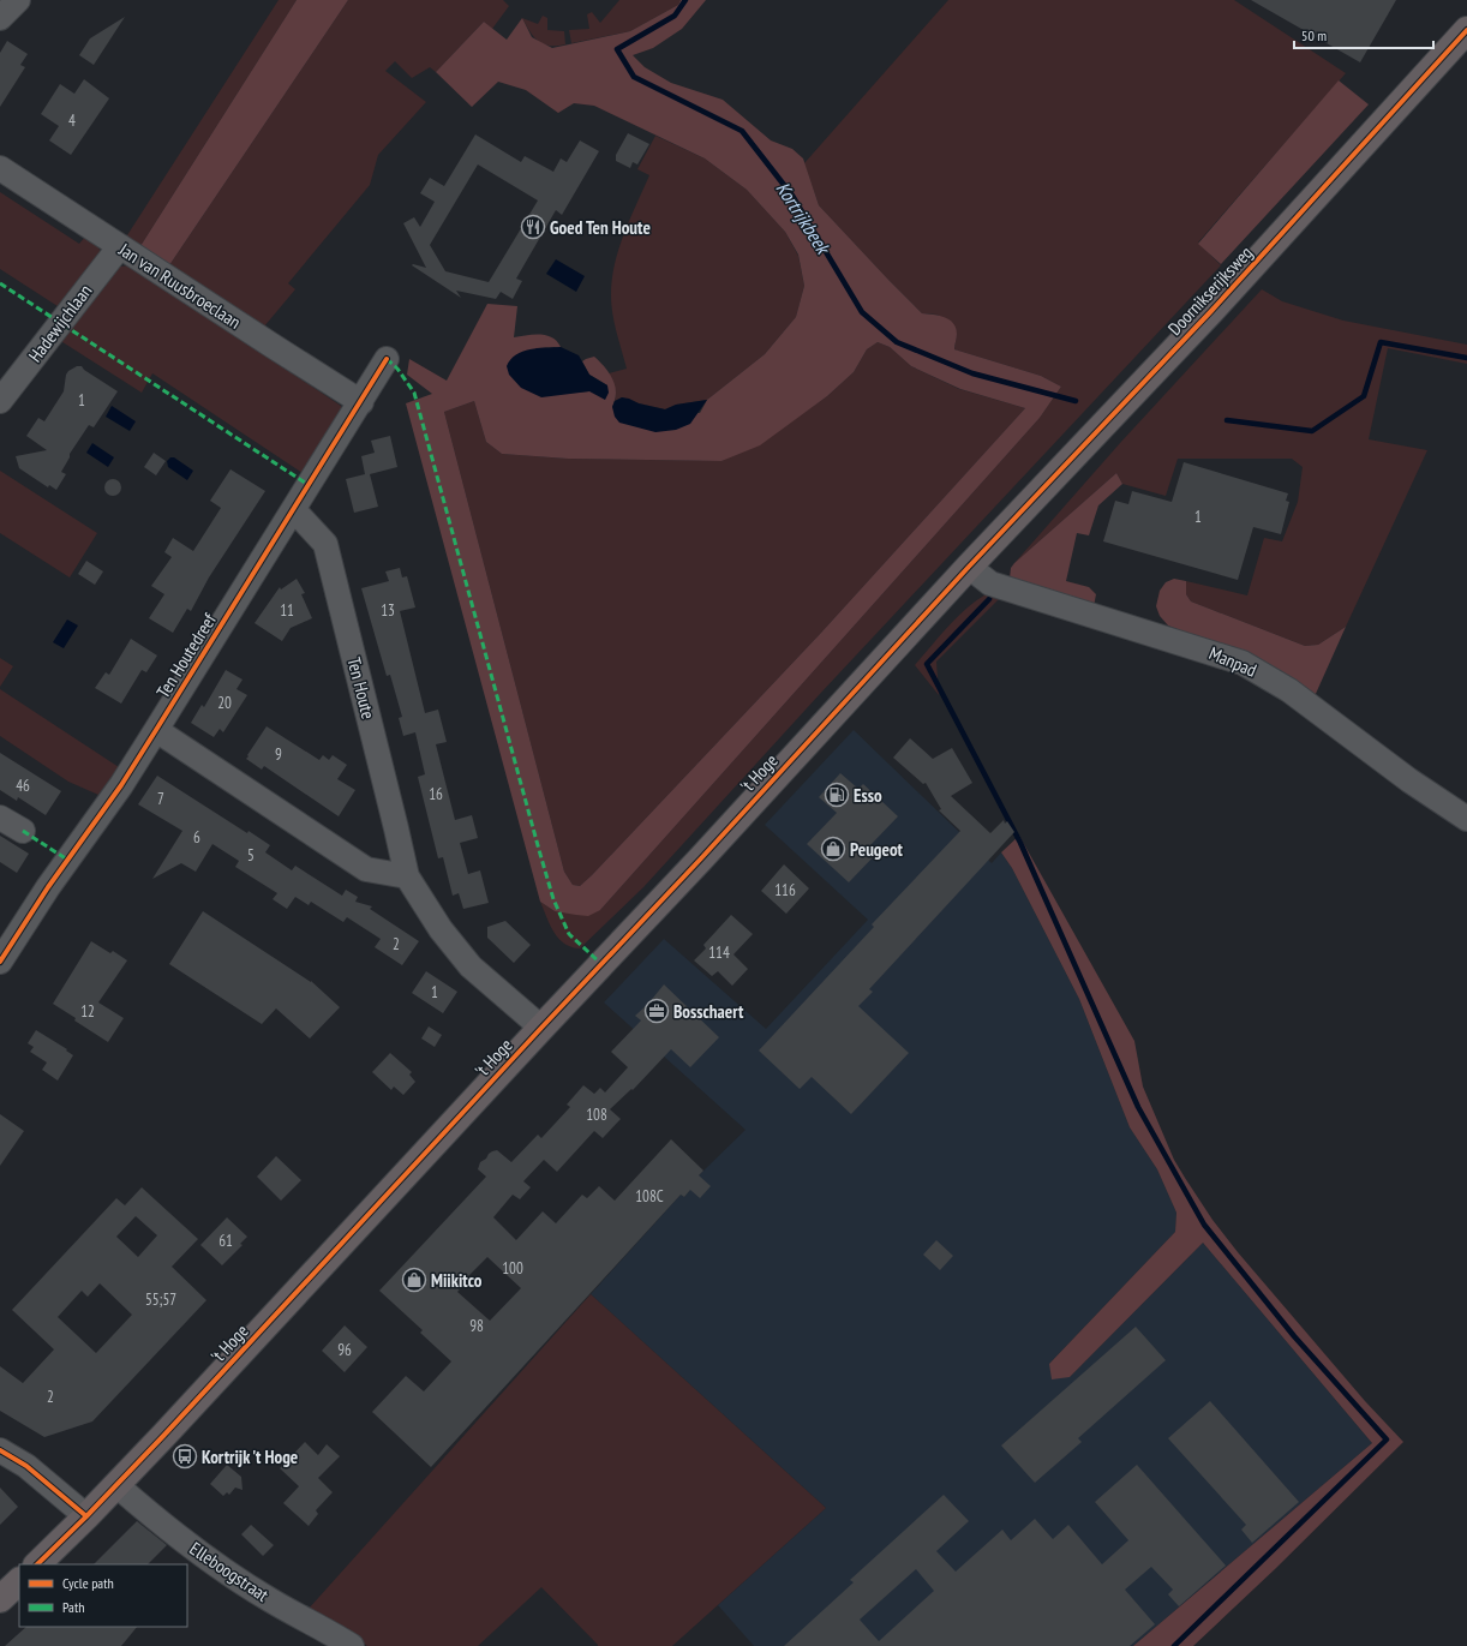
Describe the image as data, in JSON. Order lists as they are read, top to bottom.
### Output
{
  "streets": {
    "main road": ["Doornikserijksweg", "'t Hoge"],
    "street": [
      "Jan van Ruusbroeclaan",
      "Hadewijchlaan",
      "Ten Houtedreef",
      "Manpad",
      "Ten Houte",
      "Elleboogstraat"
    ]
  },
  "crossings": [
    ["Jan van Ruusbroeclaan", "Hadewijchlaan"],
    ["Jan van Ruusbroeclaan", "Ten Houtedreef"],
    ["Doornikserijksweg", "Manpad"],
    ["Doornikserijksweg", "'t Hoge"],
    ["Ten Houtedreef", "Ten Houte"],
    ["Manpad", "'t Hoge"],
    ["Ten Houte", "'t Hoge"],
    ["'t Hoge", "Elleboogstraat"]
  ],
  "water": ["Kortrijkbeek"],
  "places": {
    "restaurant": ["Goed Ten Houte"],
    "fuel station": ["Esso"],
    "shop": ["Peugeot", "Miikitco"],
    "office": ["Bosschaert"],
    "bus stop": ["Kortrijk 't Hoge"]
  },
  "house_numbers": [
    "4",
    "1",
    "1",
    "11",
    "13",
    "20",
    "9",
    "46",
    "16",
    "7",
    "6",
    "5",
    "116",
    "2",
    "114",
    "1",
    "12",
    "108",
    "108C",
    "61",
    "100",
    "55;57",
    "98",
    "96",
    "2"
  ],
  "legend": ["Cycle path", "Path"],
  "scale_bar": "50 m"
}
